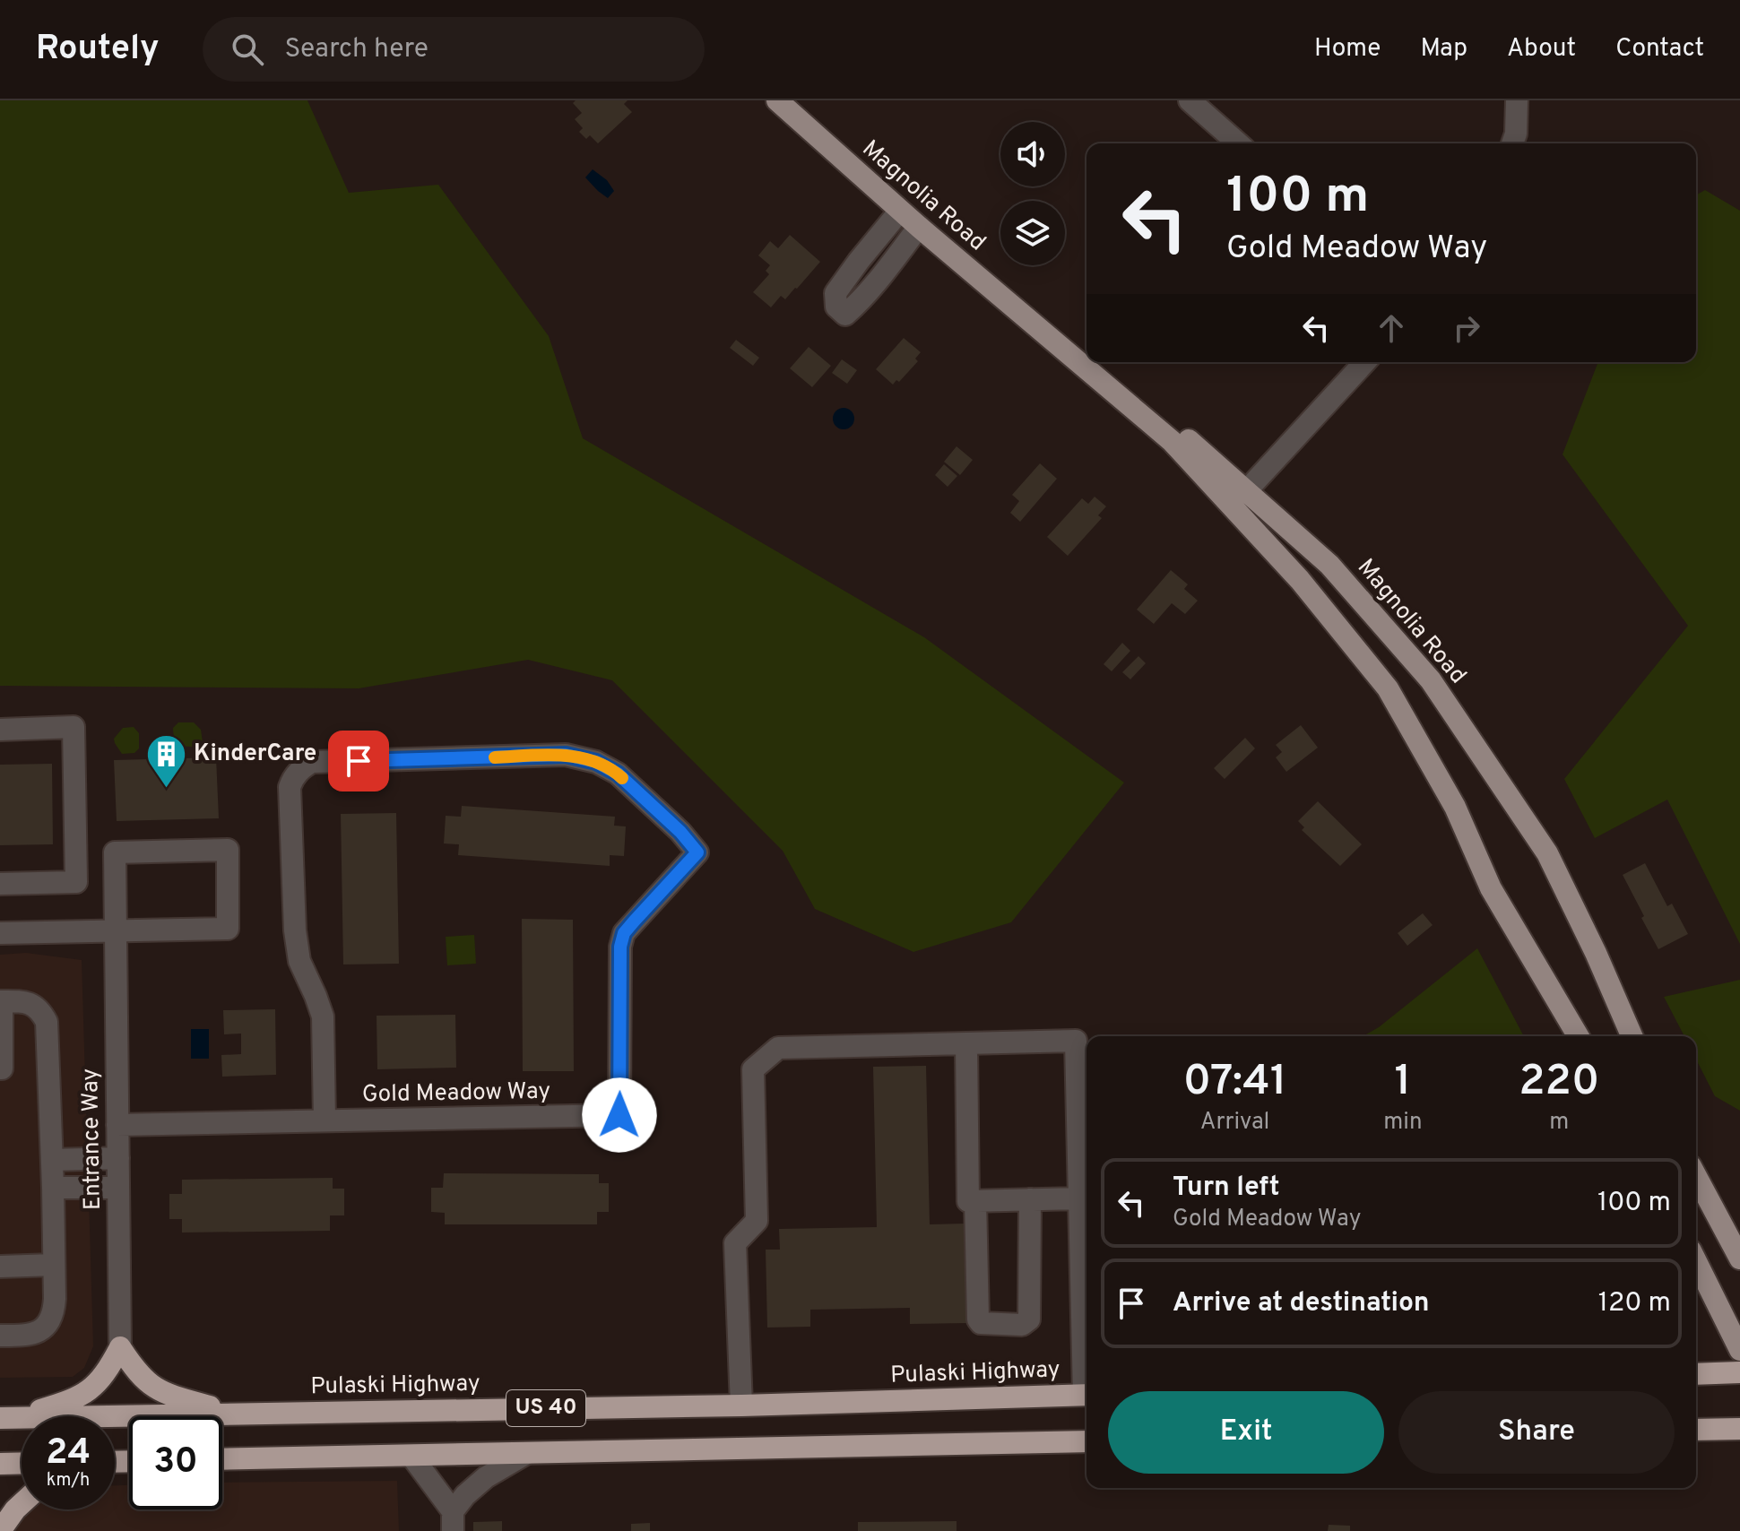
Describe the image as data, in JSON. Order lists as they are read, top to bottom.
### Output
{
  "streets": {
    "highway": ["Pulaski Highway", "US 40"],
    "main road": ["Magnolia Road"],
    "street": ["Gold Meadow Way", "Entrance Way"]
  },
  "crossings": [
    ["Gold Meadow Way", "Entrance Way"]
  ],
  "places": {
    "building": ["KinderCare"]
  },
  "page": {
    "header": "Routely",
    "search": "Search here",
    "nav": [
      "Home",
      "Map",
      "About",
      "Contact"
    ],
    "turn": ["100 m", "Gold Meadow Way"],
    "eta": [
      "07:41",
      "Arrival",
      "1",
      "min",
      "220",
      "m"
    ],
    "list": [
      {
        "name": "Turn left",
        "note": "Gold Meadow Way",
        "value": "100 m"
      },
      {
        "name": "Arrive at destination",
        "value": "120 m"
      }
    ],
    "buttons": ["Exit", "Share"],
    "speed": "24 km/h",
    "limit": "30"
  }
}
